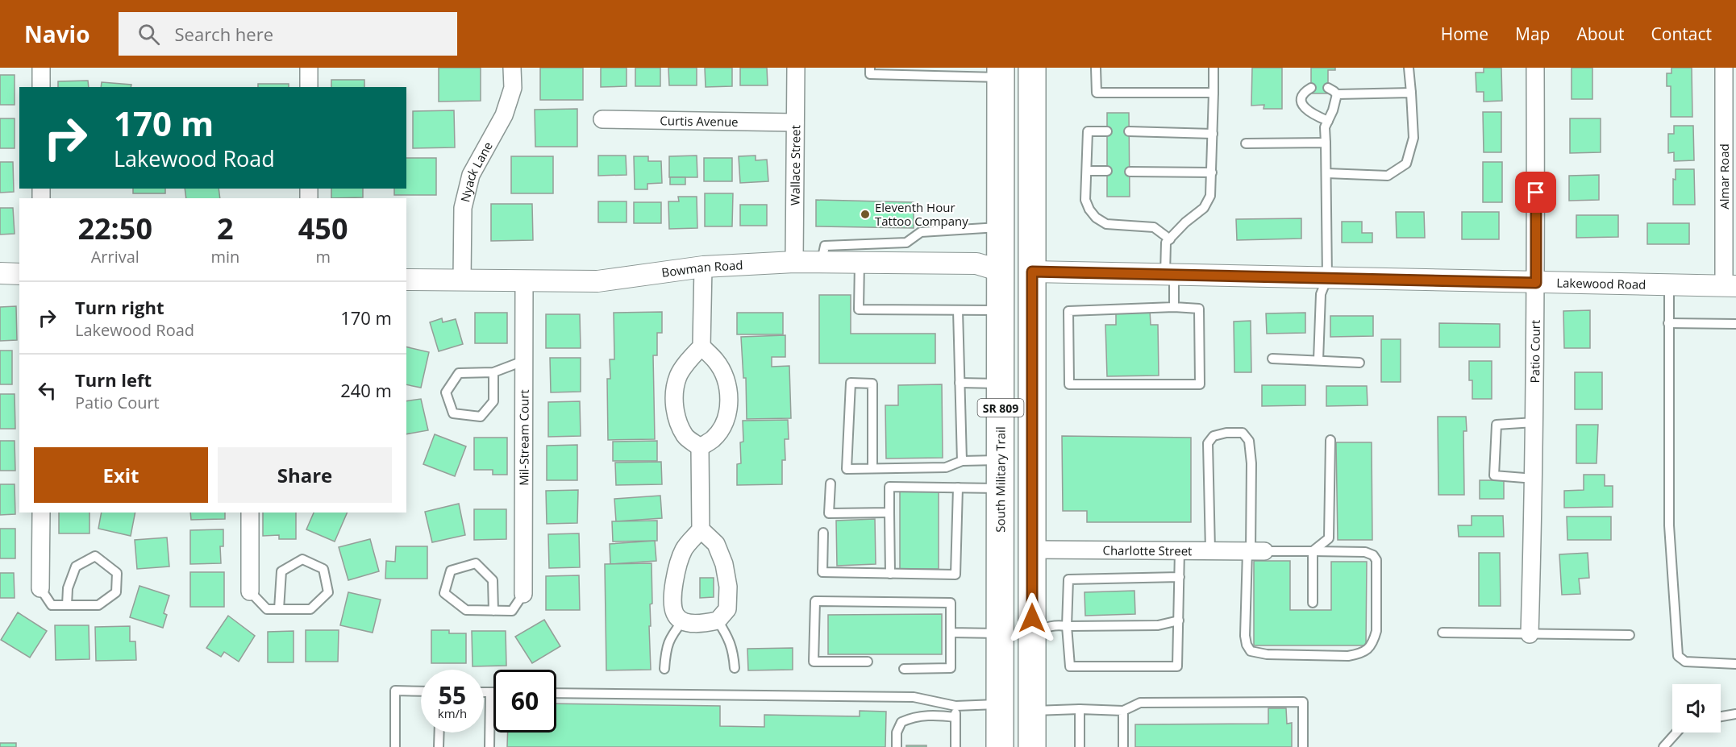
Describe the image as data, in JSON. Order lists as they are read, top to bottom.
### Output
{
  "streets": {
    "main road": ["SR 809", "South Military Trail"],
    "street": [
      "Curtis Avenue",
      "Wallace Street",
      "Nyack Lane",
      "Almar Road",
      "Bowman Road",
      "Lakewood Road",
      "Patio Court",
      "Mil-Stream Court",
      "Charlotte Street"
    ]
  },
  "crossings": [
    ["Curtis Avenue", "Wallace Street"],
    ["Wallace Street", "Bowman Road"],
    ["Nyack Lane", "Bowman Road"],
    ["Almar Road", "Lakewood Road"],
    ["Bowman Road", "Mil-Stream Court"],
    ["Bowman Road", "South Military Trail"],
    ["Lakewood Road", "Patio Court"],
    ["Lakewood Road", "SR 809"],
    ["SR 809", "Charlotte Street"]
  ],
  "places": ["Eleventh Hour Tattoo Company"],
  "page": {
    "header": "Navio",
    "search": "Search here",
    "nav": [
      "Home",
      "Map",
      "About",
      "Contact"
    ],
    "turn": ["170 m", "Lakewood Road"],
    "eta": [
      "22:50",
      "Arrival",
      "2",
      "min",
      "450",
      "m"
    ],
    "list": [
      {
        "name": "Turn right",
        "note": "Lakewood Road",
        "value": "170 m"
      },
      {
        "name": "Turn left",
        "note": "Patio Court",
        "value": "240 m"
      }
    ],
    "buttons": ["Exit", "Share"],
    "speed": "55 km/h",
    "limit": "60"
  }
}
